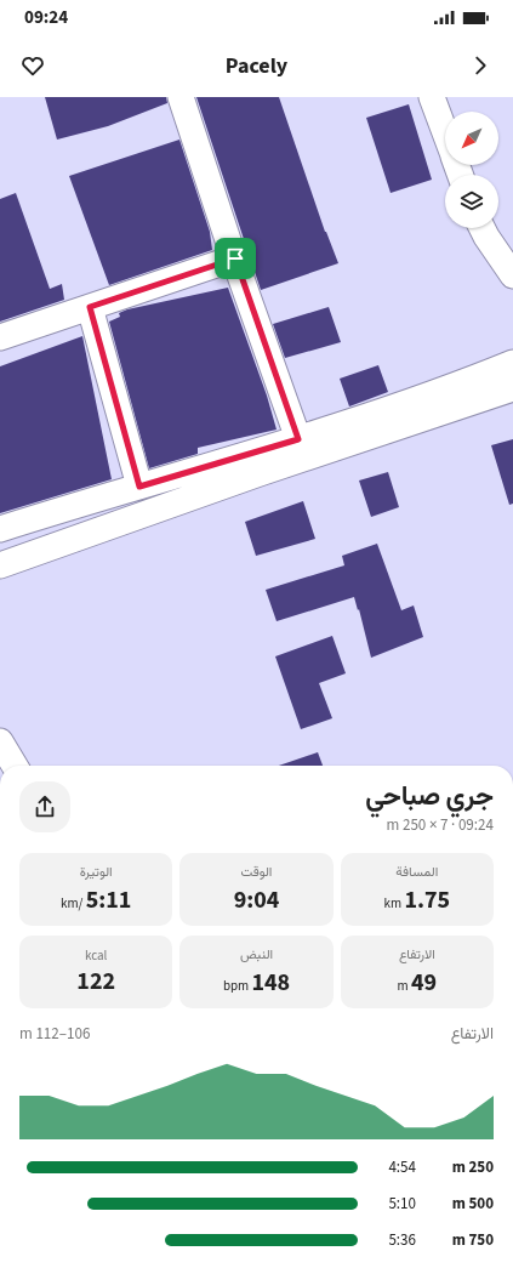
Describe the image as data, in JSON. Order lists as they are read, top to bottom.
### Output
{
  "north": "bottom left",
  "page": {
    "status": "09:24",
    "header": "Pacely",
    "heading": ["جري صباحي", "09:24 · 7 × 250 m"],
    "stats": [
      ["المسافة", "1.75 km"],
      ["الوقت", "9:04"],
      ["الوتيرة", "5:11 /km"],
      ["الارتفاع", "49 m"],
      ["النبض", "148 bpm"],
      ["kcal", "122"]
    ],
    "chart": ["الارتفاع", "106–112 m"],
    "list": [
      {
        "name": "250 m",
        "note": "4:54"
      },
      {
        "name": "500 m",
        "note": "5:10"
      },
      {
        "name": "750 m",
        "note": "5:36"
      }
    ]
  }
}
